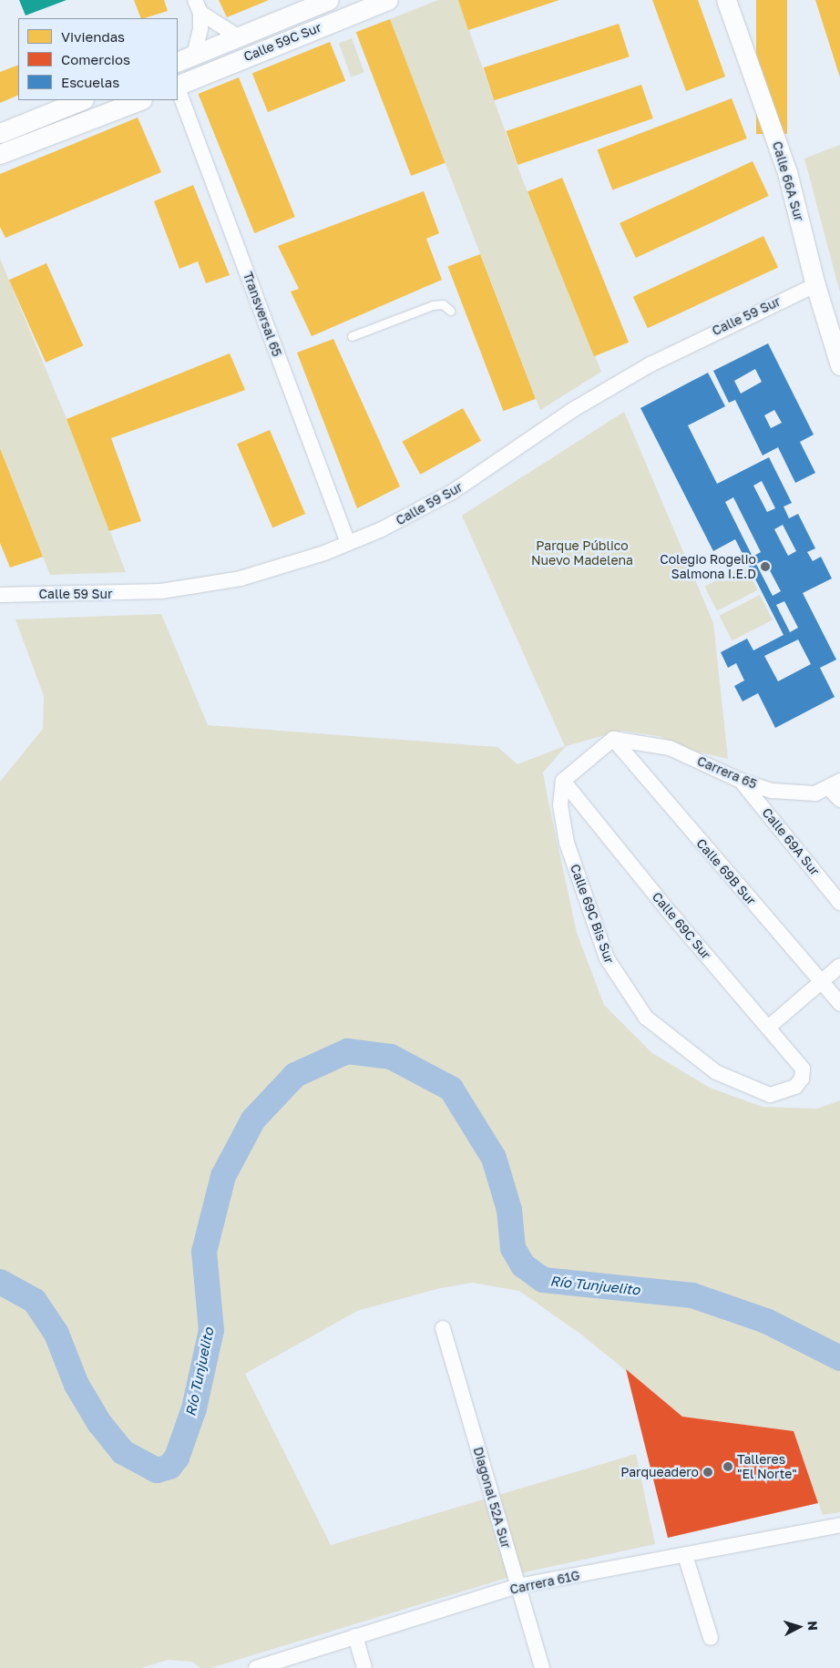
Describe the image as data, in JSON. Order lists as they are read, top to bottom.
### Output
{
  "streets": {
    "street": [
      "Calle 59C Sur",
      "Calle 66A Sur",
      "Transversal 65",
      "Calle 59 Sur",
      "Carrera 65",
      "Calle 69A Sur",
      "Calle 69B Sur",
      "Calle 69C Bis Sur",
      "Calle 69C Sur",
      "Diagonal 52A Sur",
      "Carrera 61G"
    ]
  },
  "crossings": [
    ["Calle 66A Sur", "Calle 59 Sur"],
    ["Transversal 65", "Calle 59 Sur"],
    ["Carrera 65", "Calle 69A Sur"],
    ["Carrera 65", "Calle 69B Sur"],
    ["Calle 69C Bis Sur", "Calle 69C Sur"],
    ["Diagonal 52A Sur", "Carrera 61G"]
  ],
  "water": ["Río Tunjuelito"],
  "parks": ["Parque Público Nuevo Madelena"],
  "places": ["Colegio Rogelio Salmona I.E.D", "Talleres \"El Norte\"", "Parqueadero"],
  "legend": ["Viviendas", "Comercios", "Escuelas"],
  "north": "right"
}
